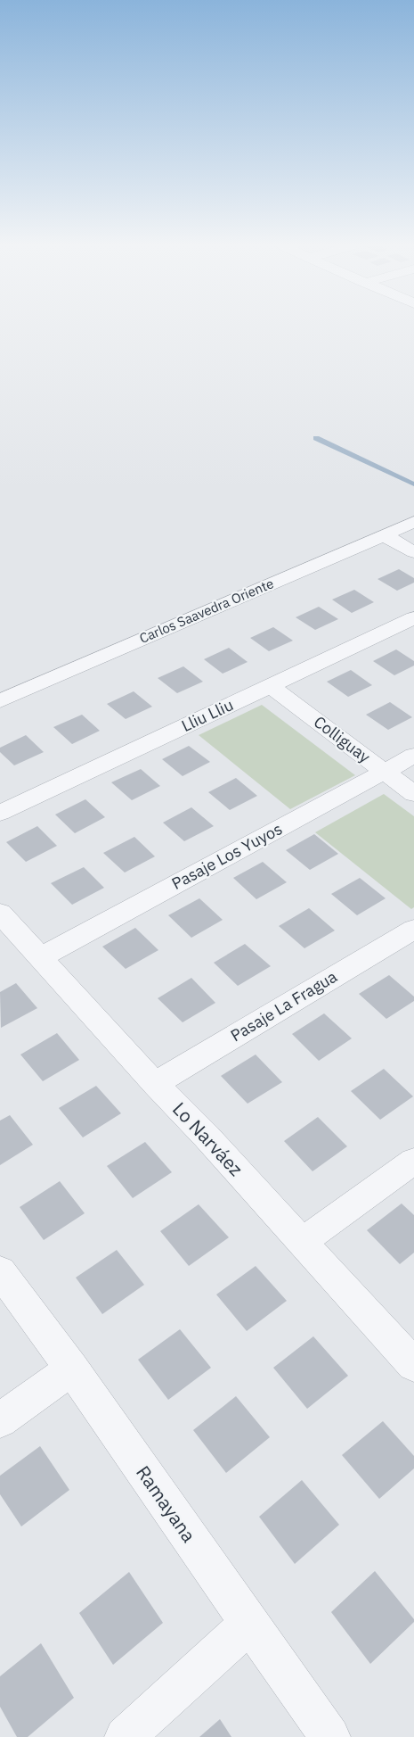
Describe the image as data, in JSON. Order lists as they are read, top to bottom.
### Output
{
  "streets": {
    "street": [
      "Carlos Saavedra Oriente",
      "Lliu Lliu",
      "Colliguay",
      "Pasaje Los Yuyos",
      "Pasaje La Fragua",
      "Lo Narváez",
      "Ramayana"
    ]
  },
  "crossings": [
    ["Lliu Lliu", "Colliguay"],
    ["Colliguay", "Pasaje Los Yuyos"],
    ["Pasaje Los Yuyos", "Lo Narváez"],
    ["Pasaje La Fragua", "Lo Narváez"]
  ]
}
